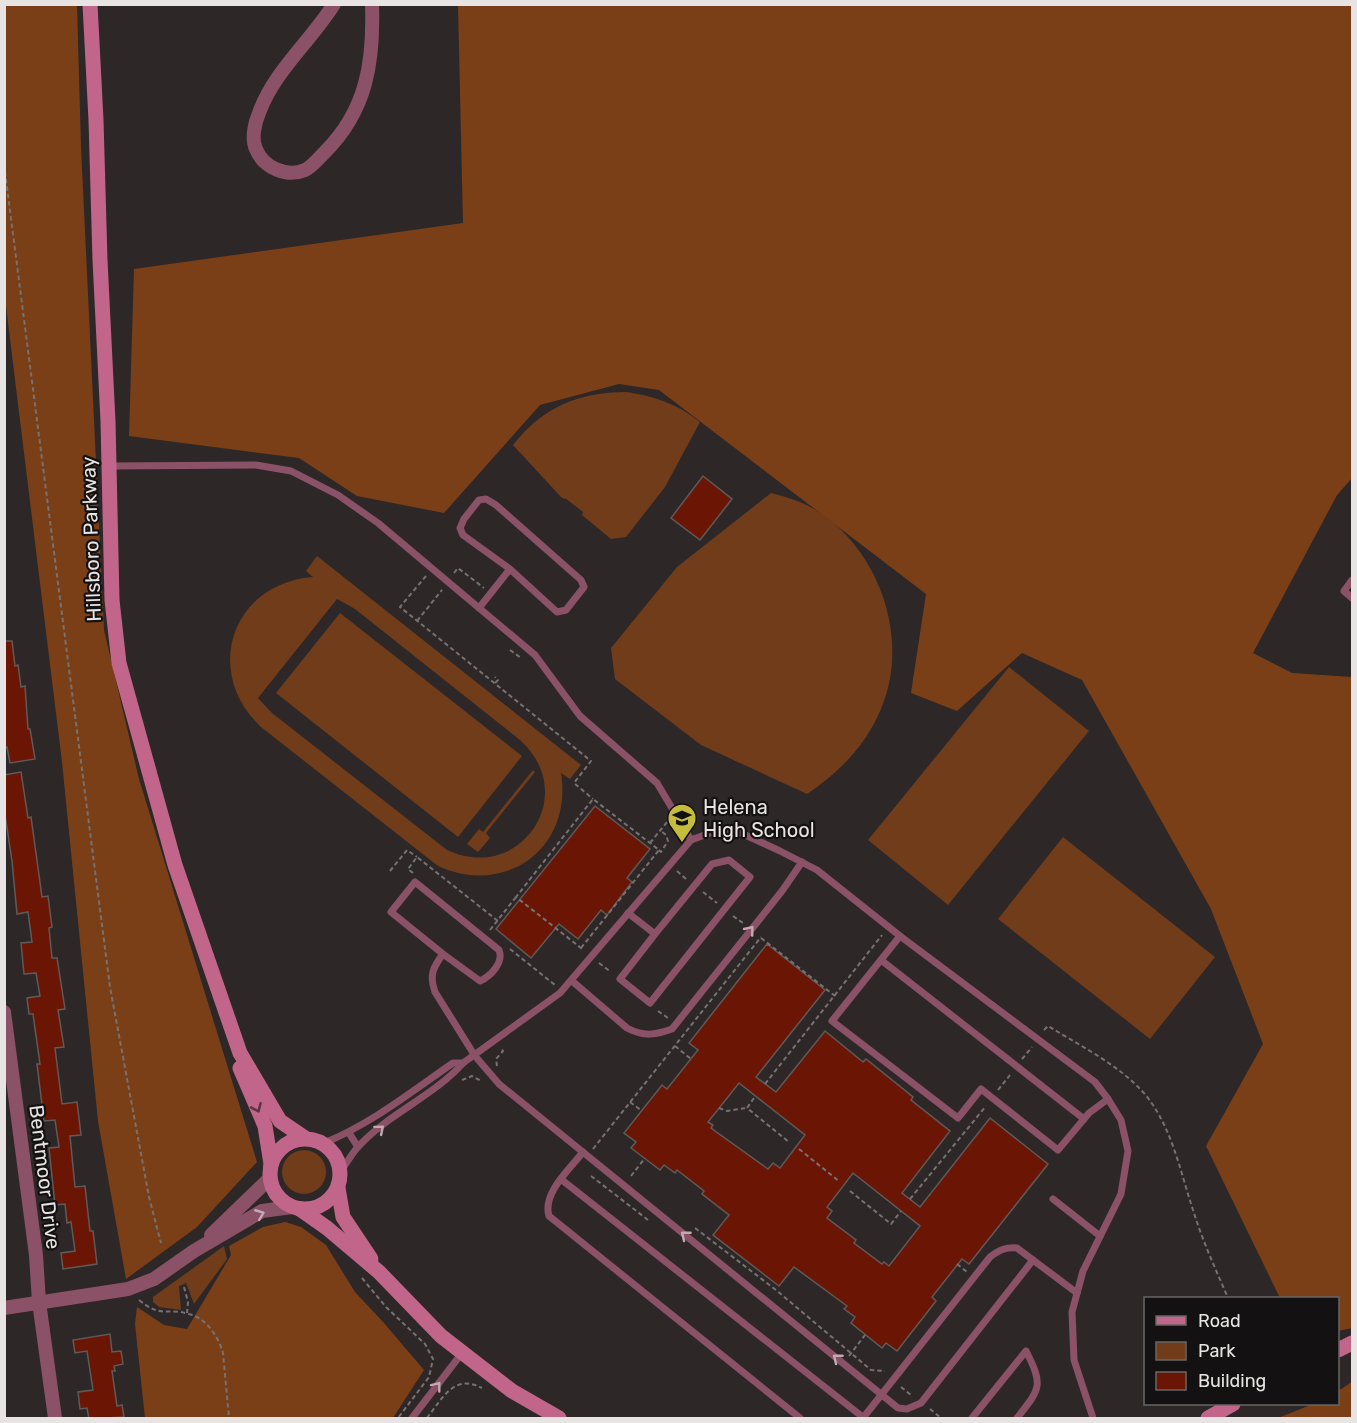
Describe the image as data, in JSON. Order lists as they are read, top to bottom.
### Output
{
  "streets": {
    "street": ["Hillsboro Parkway", "Bentmoor Drive"]
  },
  "places": {
    "school or university": ["Helena High School"]
  },
  "legend": ["Road", "Park", "Building"]
}
